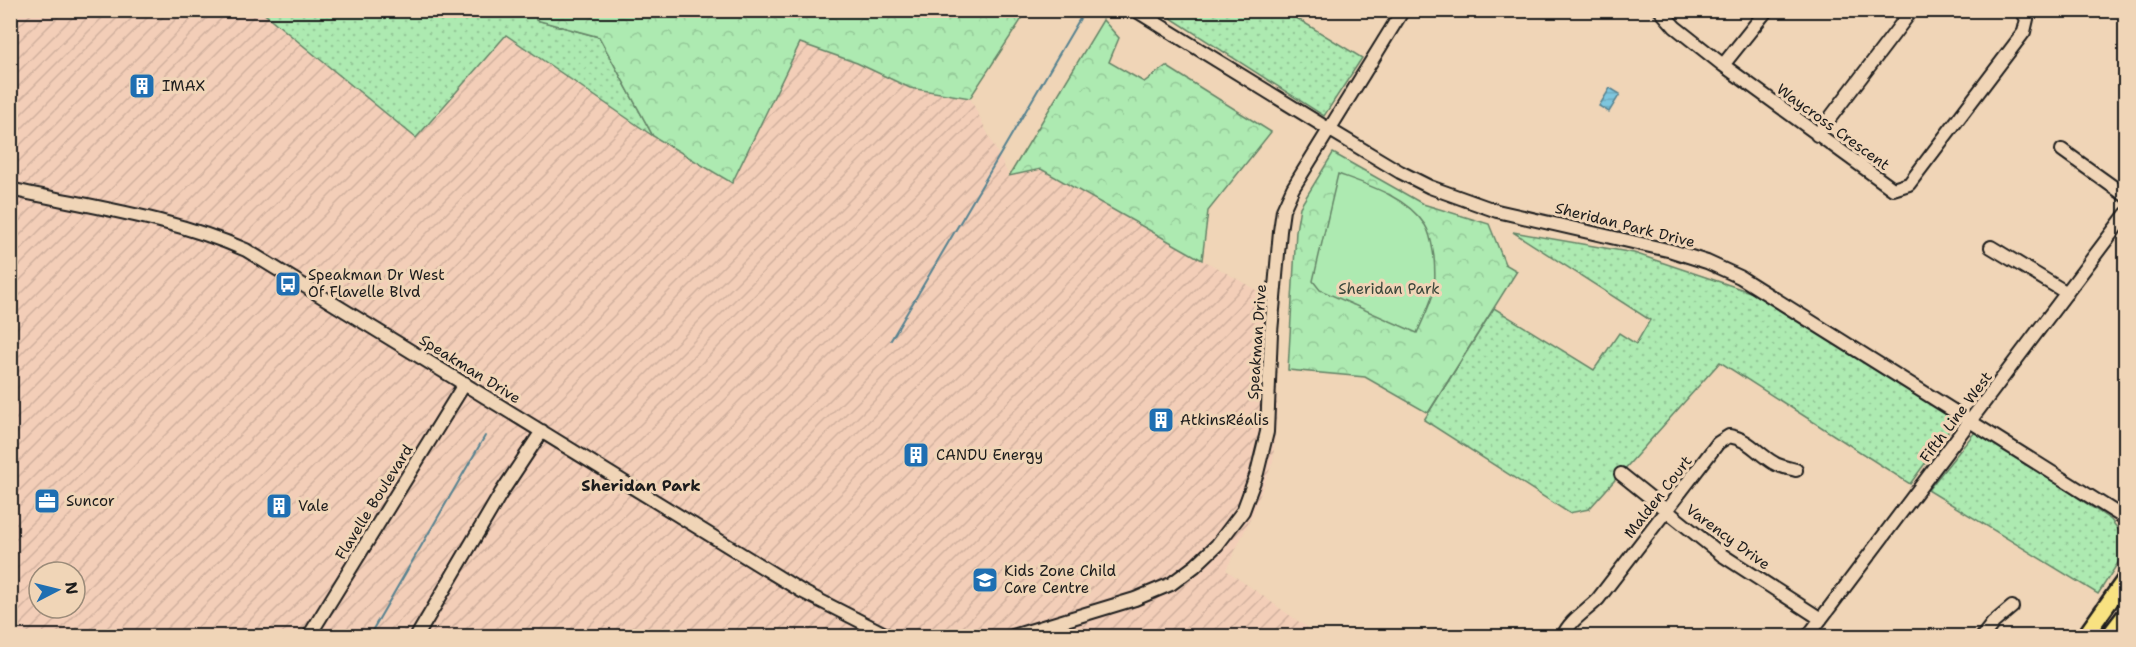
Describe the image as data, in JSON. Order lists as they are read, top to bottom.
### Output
{
  "streets": {
    "street": [
      "Waycross Crescent",
      "Sheridan Park Drive",
      "Speakman Drive",
      "Fifth Line West",
      "Malden Court",
      "Flavelle Boulevard",
      "Varency Drive"
    ]
  },
  "crossings": [
    ["Sheridan Park Drive", "Speakman Drive"],
    ["Sheridan Park Drive", "Fifth Line West"],
    ["Speakman Drive", "Flavelle Boulevard"],
    ["Fifth Line West", "Varency Drive"],
    ["Malden Court", "Varency Drive"]
  ],
  "districts": ["Sheridan Park"],
  "parks": ["Sheridan Park"],
  "places": {
    "building": [
      "IMAX",
      "AtkinsRéalis",
      "CANDU Energy",
      "Vale"
    ],
    "bus stop": ["Speakman Dr West Of Flavelle Blvd"],
    "office": ["Suncor"],
    "school or university": ["Kids Zone Child Care Centre"]
  },
  "north": "right"
}
